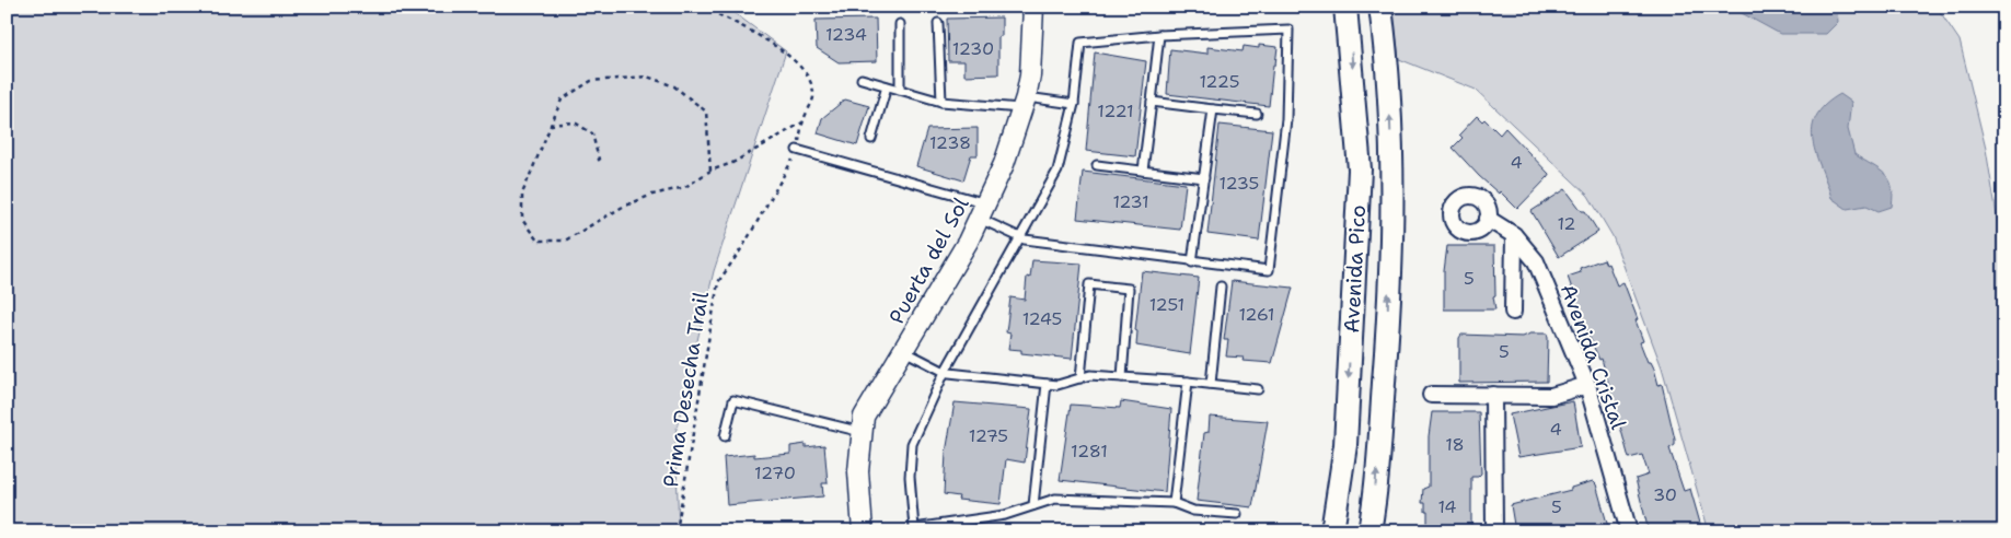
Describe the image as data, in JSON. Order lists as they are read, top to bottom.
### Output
{
  "streets": {
    "main road": ["Avenida Pico"],
    "street": ["Puerta del Sol", "Avenida Cristal"],
    "path": ["Prima Desecha Trail"]
  },
  "house_numbers": [
    "1234",
    "1230",
    "1225",
    "1221",
    "1238",
    "4",
    "1235",
    "1231",
    "12",
    "5",
    "1251",
    "1261",
    "1245",
    "5",
    "4",
    "1275",
    "18",
    "1281",
    "1270",
    "30",
    "14",
    "5"
  ]
}
